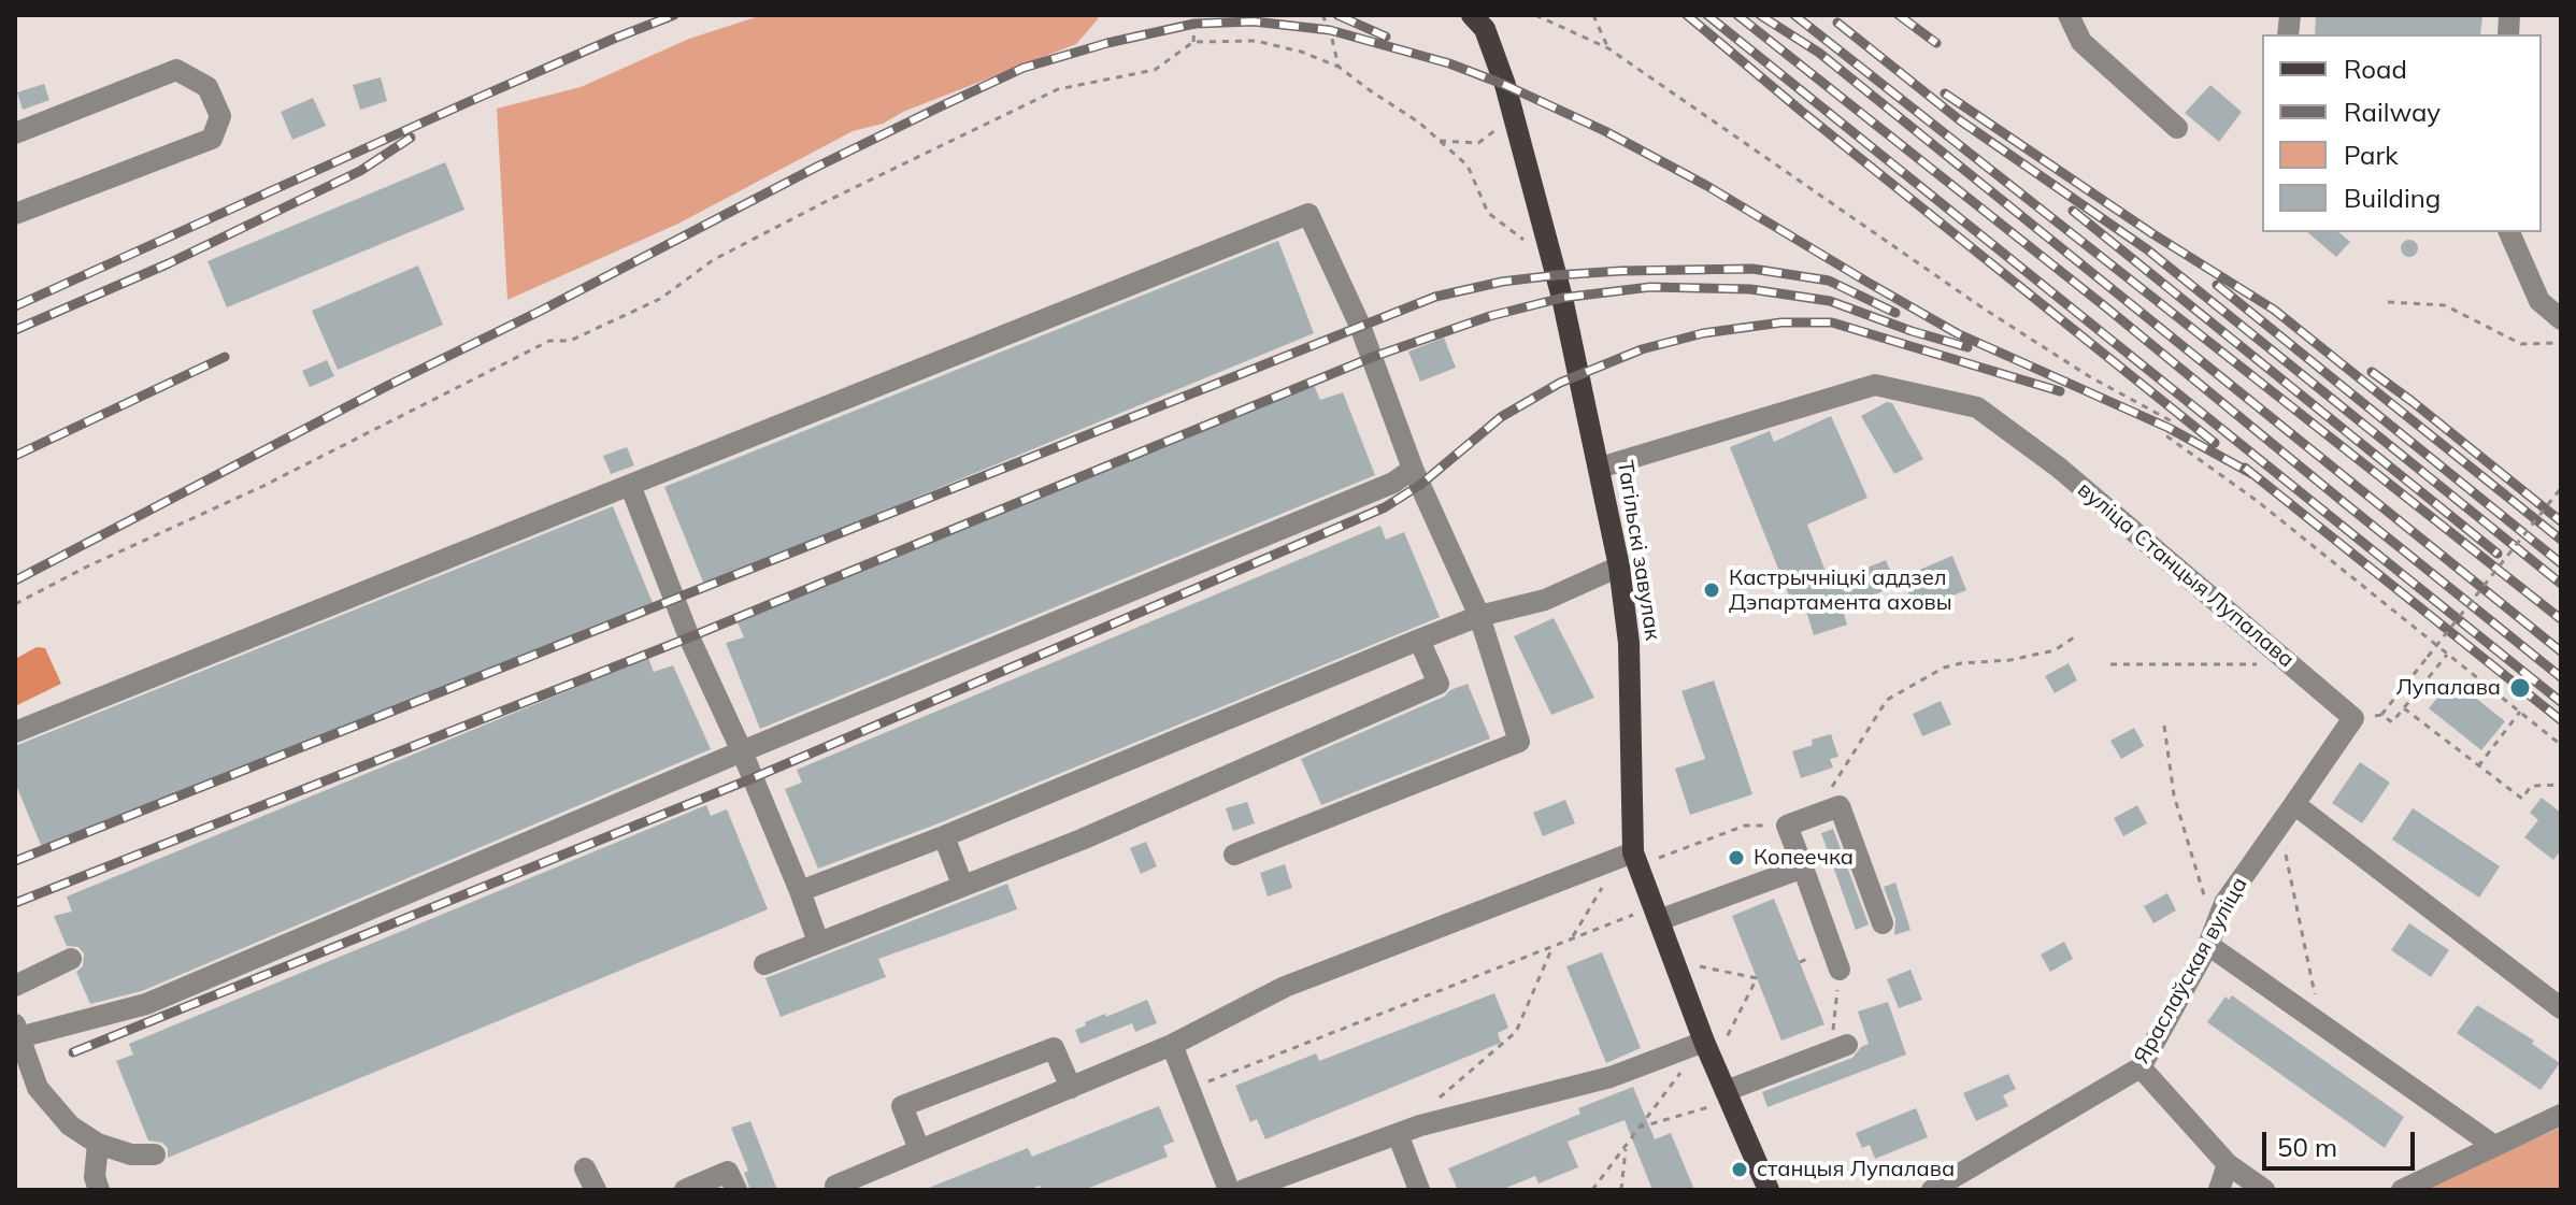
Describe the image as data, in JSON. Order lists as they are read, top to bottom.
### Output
{
  "streets": {
    "main road": ["Тагільскі завулак"],
    "street": ["вуліца Станцыя Лупалава", "Яраслаўская вуліца"]
  },
  "crossings": [
    ["Тагільскі завулак", "вуліца Станцыя Лупалава"],
    ["вуліца Станцыя Лупалава", "Яраслаўская вуліца"]
  ],
  "places": [
    "Кастрычніцкі аддзел Дэпартамента аховы",
    "Лупалава",
    "Копеечка",
    "станцыя Лупалава"
  ],
  "legend": [
    "Road",
    "Railway",
    "Park",
    "Building"
  ],
  "scale_bar": "50 m"
}
